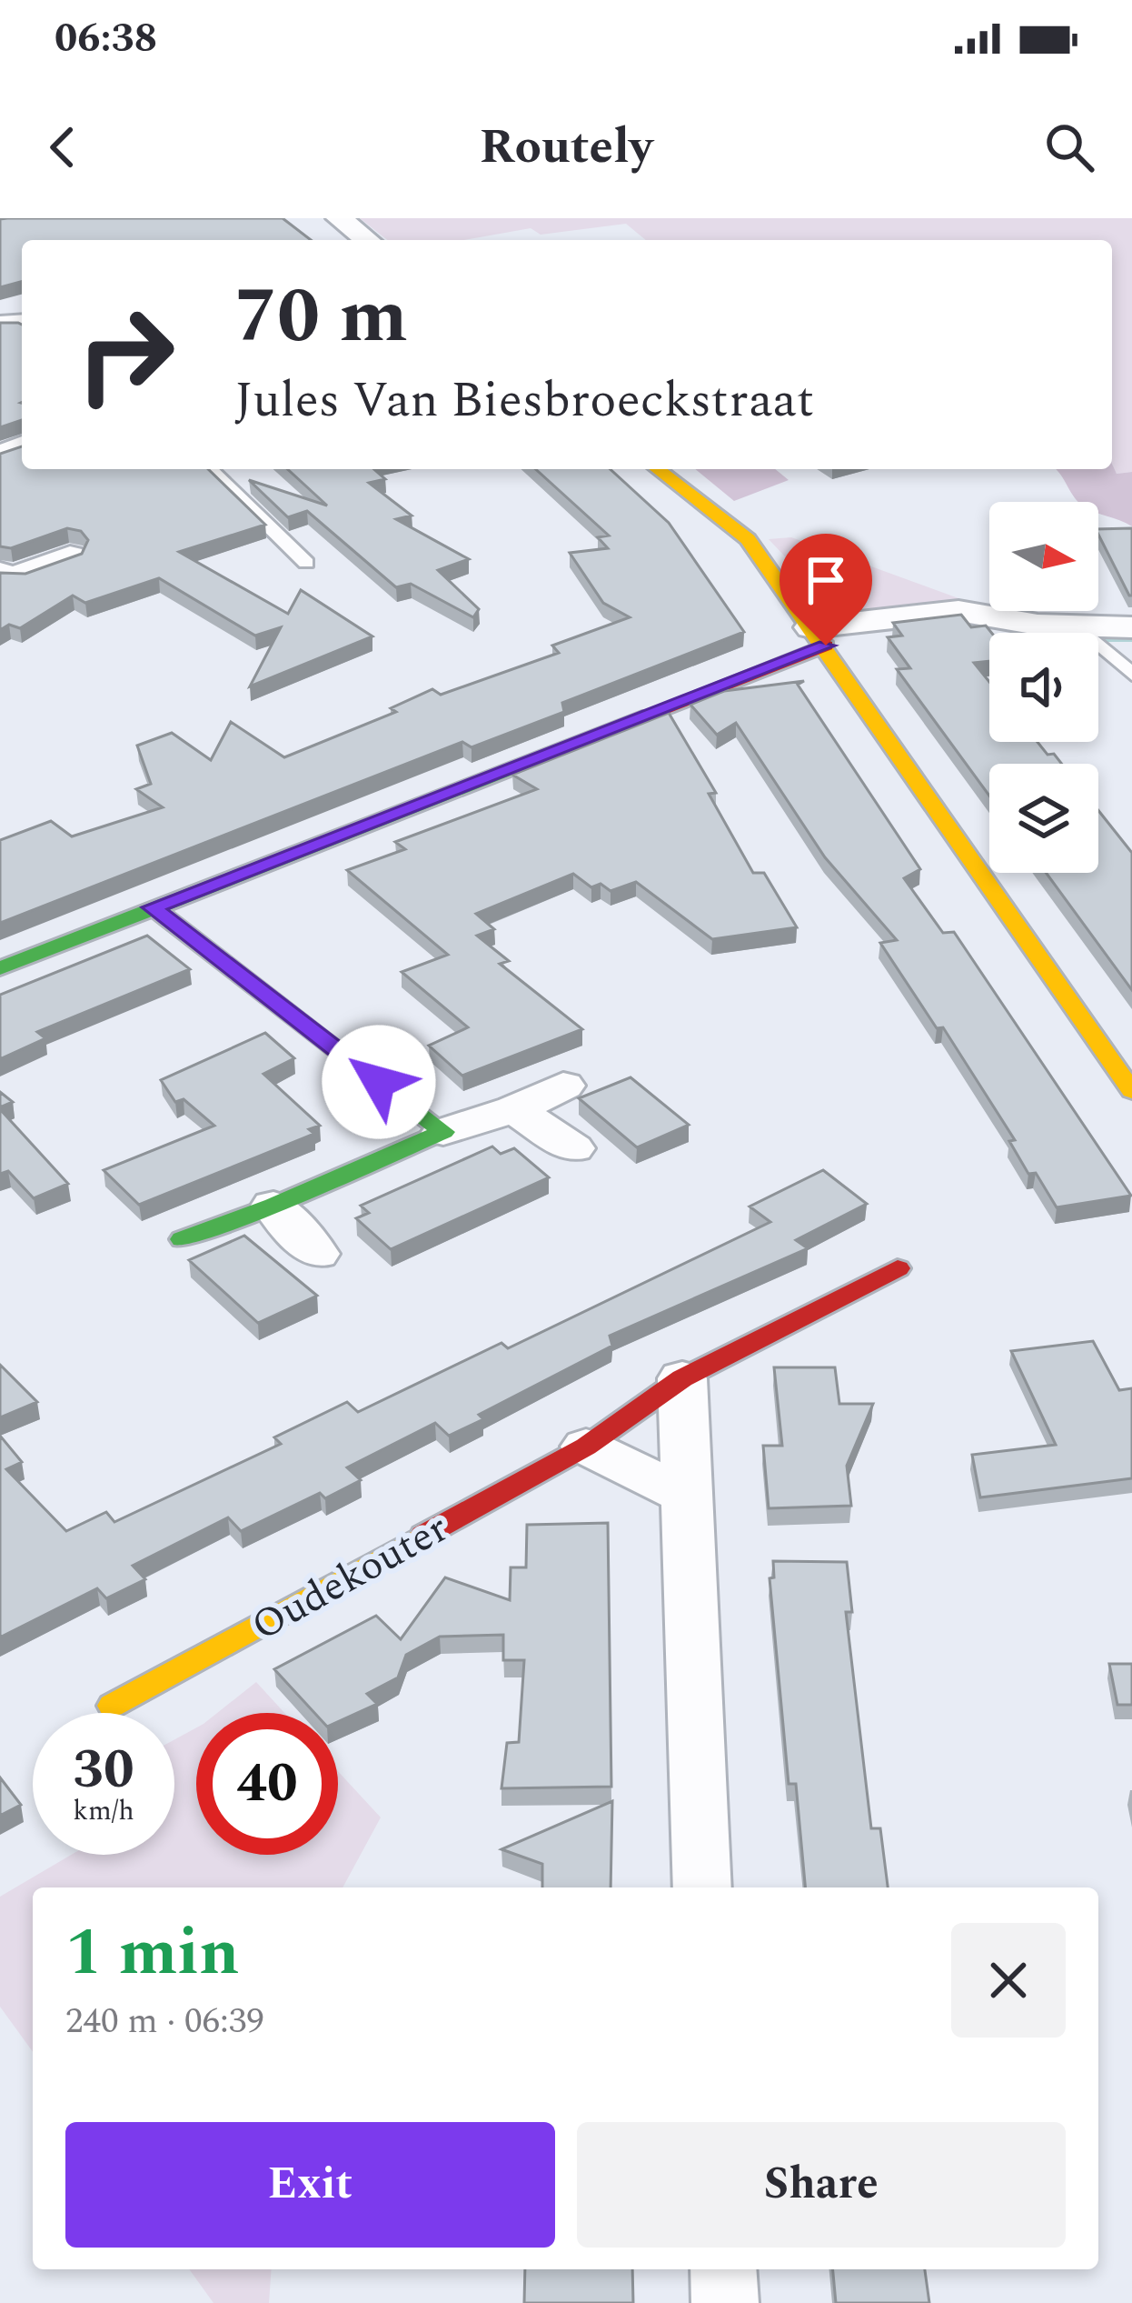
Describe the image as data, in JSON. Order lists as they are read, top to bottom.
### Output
{
  "streets": {
    "street": ["Oudekouter"]
  },
  "north": "right",
  "page": {
    "status": "06:38",
    "header": "Routely",
    "turn": ["70 m", "Jules Van Biesbroeckstraat"],
    "speed": "30 km/h",
    "limit": "40",
    "heading": ["1 min", "240 m · 06:39"],
    "buttons": ["Exit", "Share"]
  }
}
